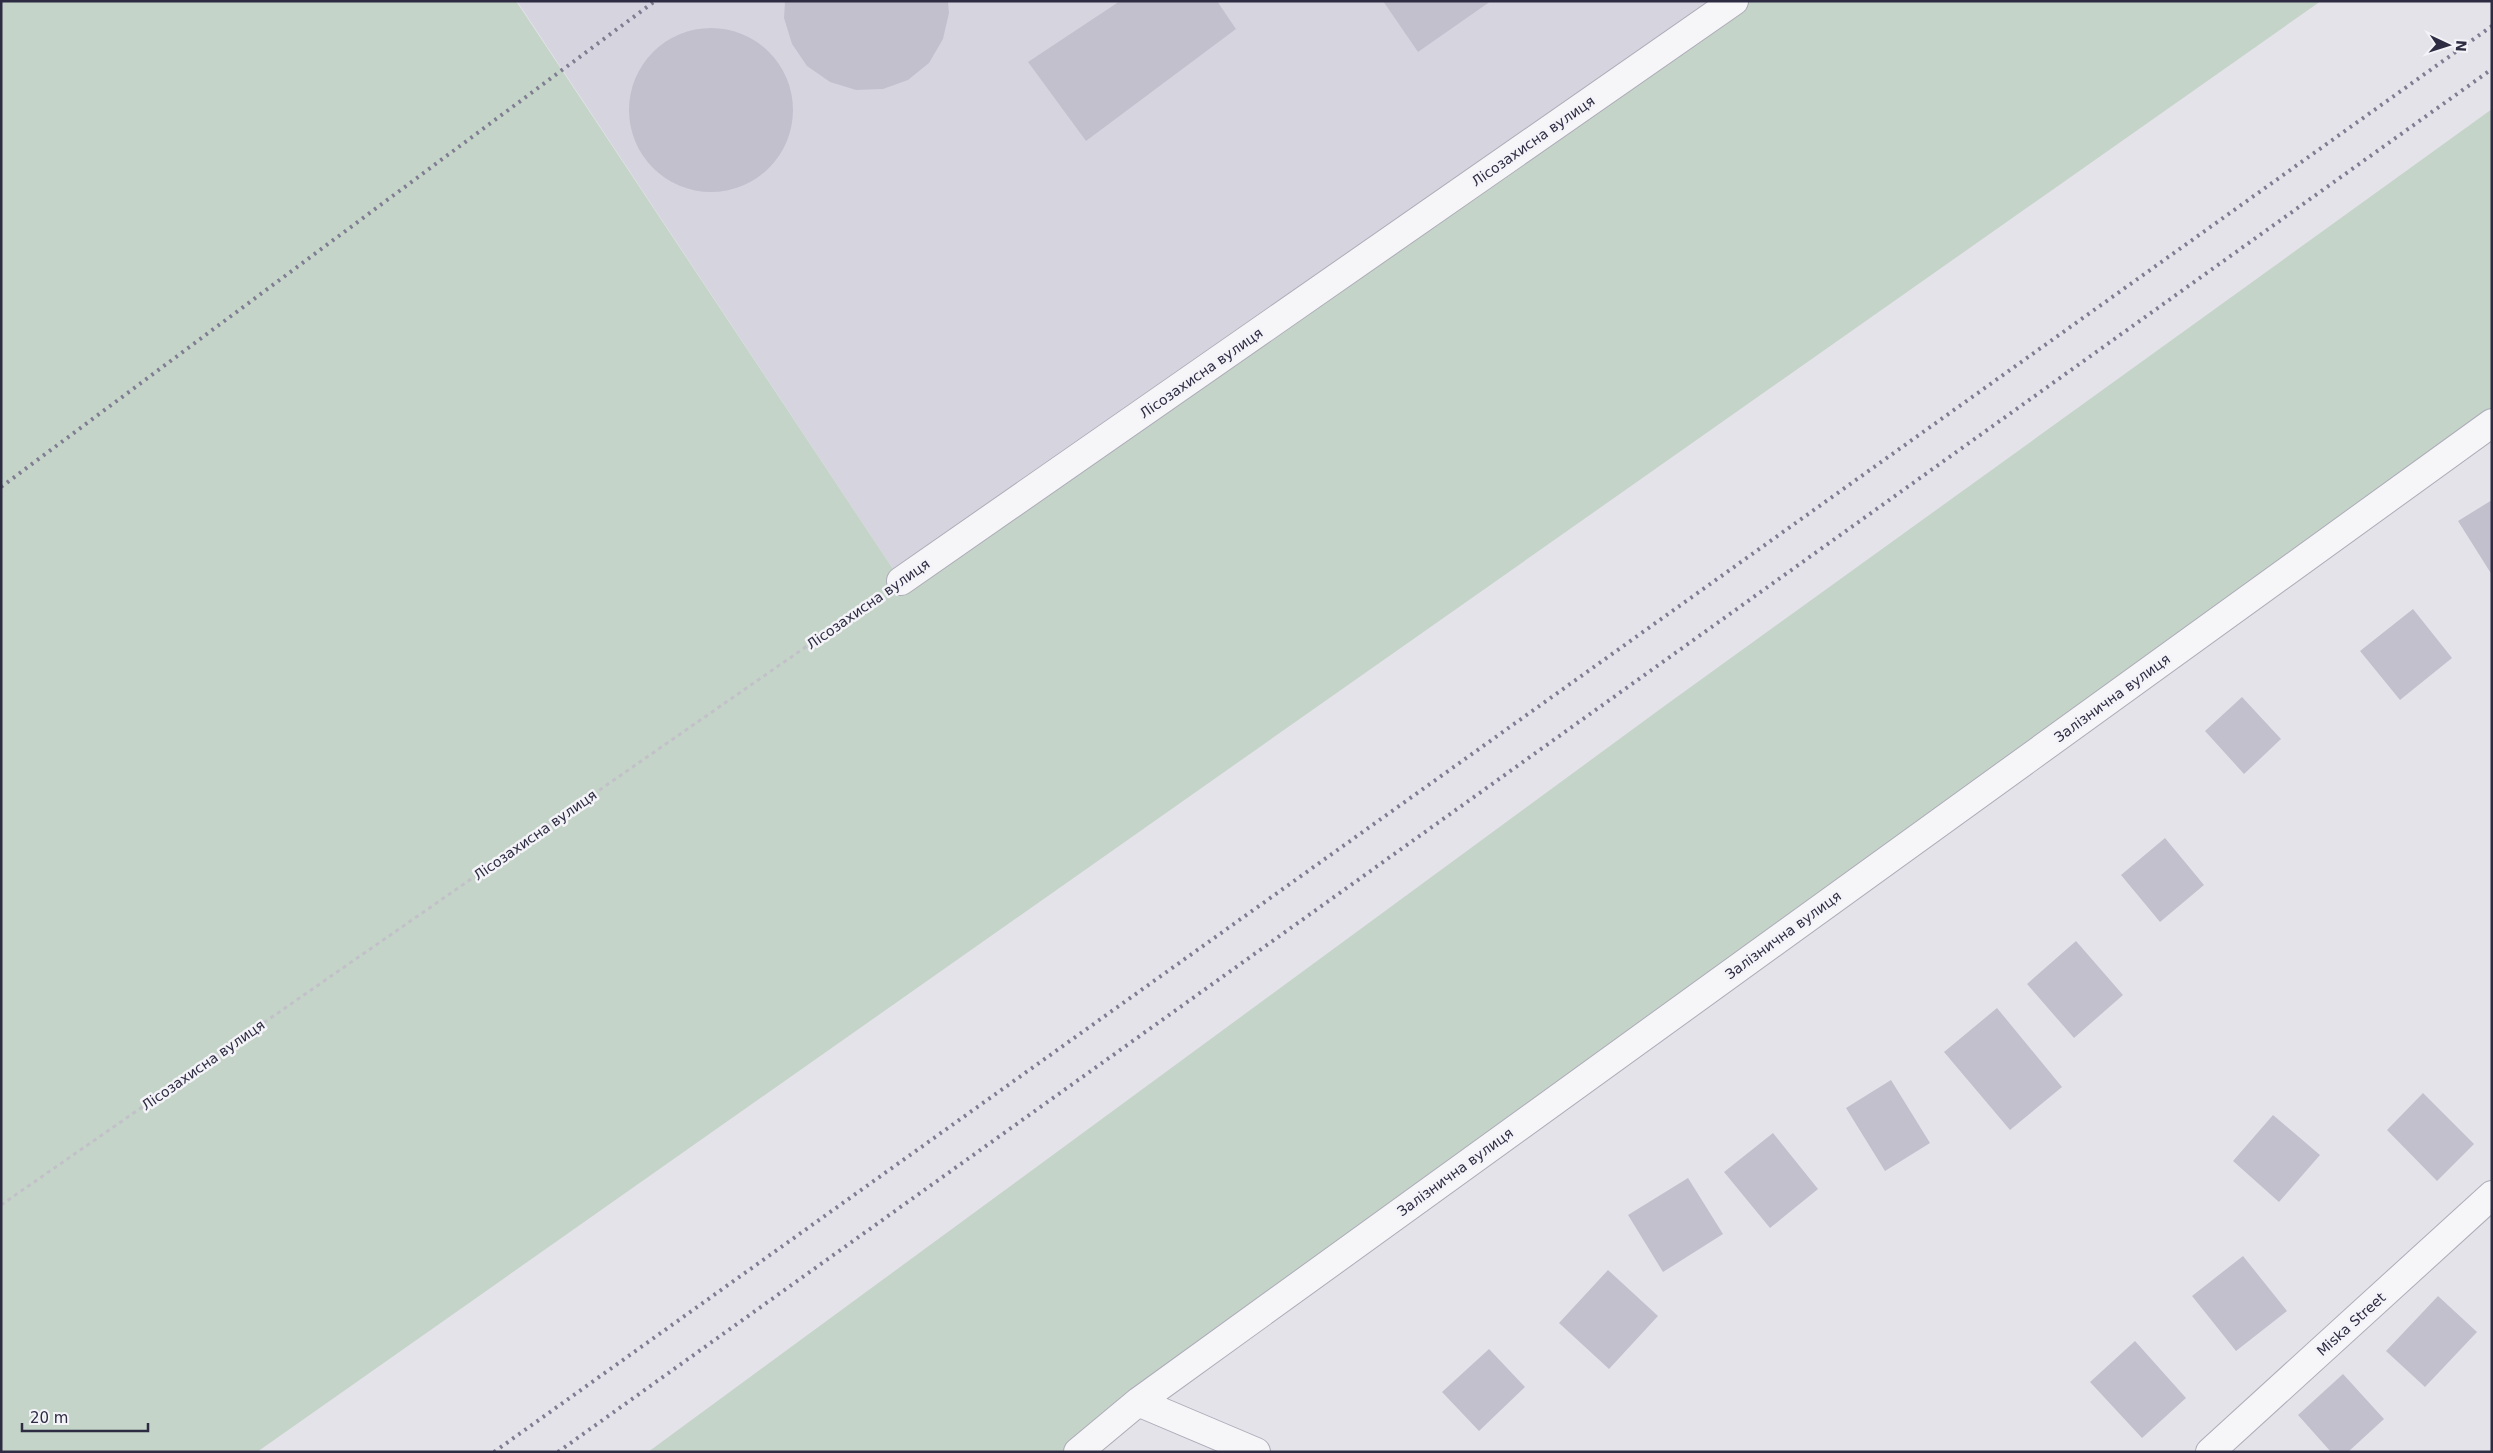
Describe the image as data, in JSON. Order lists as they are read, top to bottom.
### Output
{
  "streets": {
    "street": ["Лісозахисна вулиця", "Залізнична вулиця", "Miska Street"]
  },
  "scale_bar": "20 m",
  "north": "right"
}
